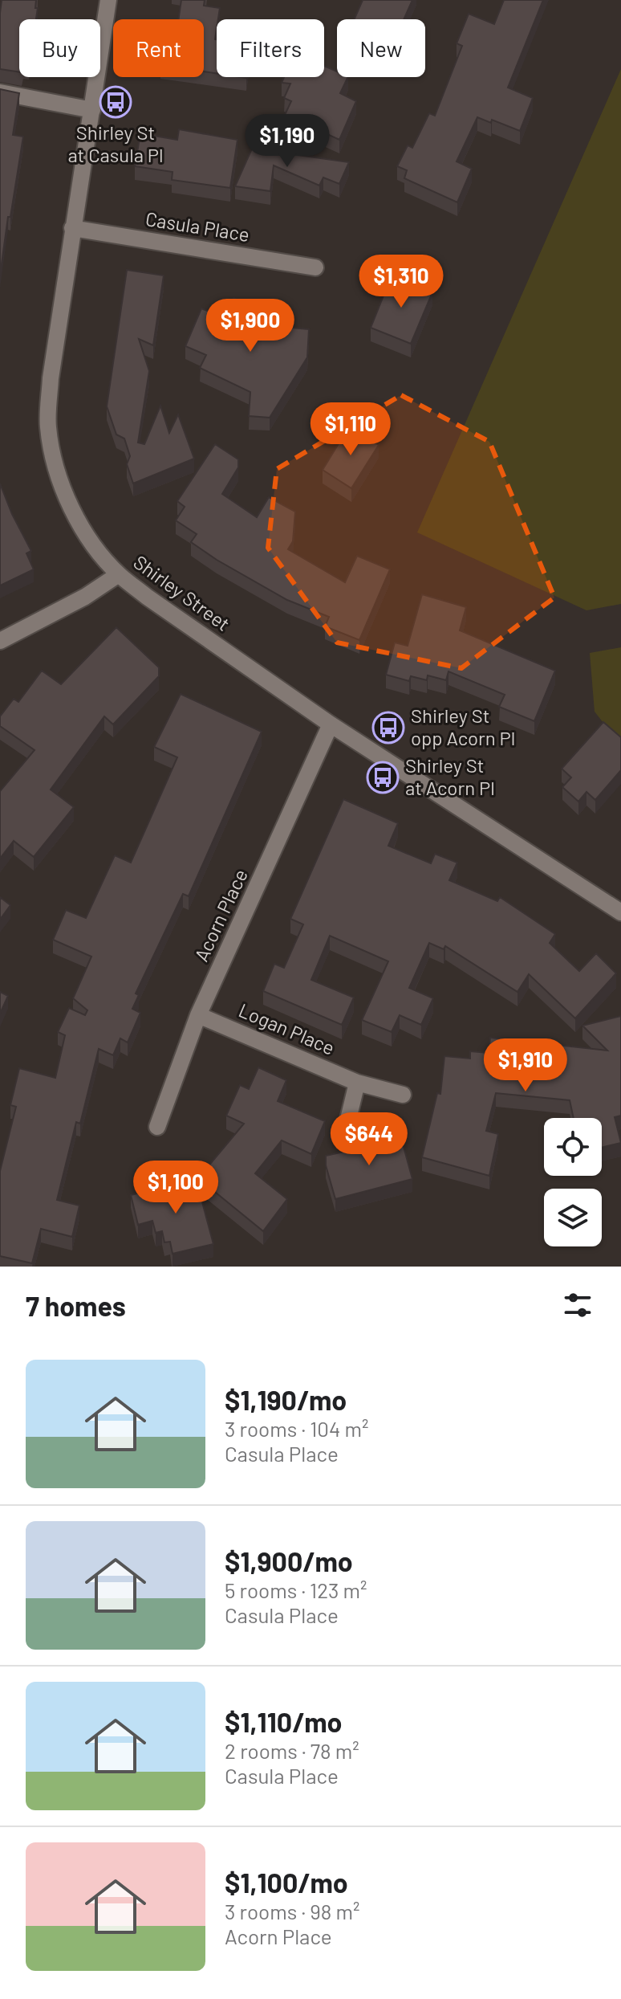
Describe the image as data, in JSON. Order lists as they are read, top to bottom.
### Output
{
  "streets": {
    "street": [
      "Casula Place",
      "Shirley Street",
      "Acorn Place",
      "Logan Place"
    ]
  },
  "crossings": [
    ["Casula Place", "Shirley Street"],
    ["Shirley Street", "Acorn Place"],
    ["Acorn Place", "Logan Place"]
  ],
  "places": {
    "bus stop": ["Shirley St at Casula Pl", "Shirley St opp Acorn Pl", "Shirley St at Acorn Pl"]
  },
  "page": {
    "chip": [
      "Buy",
      "Rent",
      "Filters",
      "New"
    ],
    "price": [
      "$1,190",
      "$1,310",
      "$1,900",
      "$1,110",
      "$1,910",
      "$644",
      "$1,100"
    ],
    "heading": "7 homes",
    "list": [
      {
        "name": "$1,190/mo",
        "note": "3 rooms · 104 m² · Casula Place"
      },
      {
        "name": "$1,900/mo",
        "note": "5 rooms · 123 m² · Casula Place"
      },
      {
        "name": "$1,110/mo",
        "note": "2 rooms · 78 m² · Casula Place"
      },
      {
        "name": "$1,100/mo",
        "note": "3 rooms · 98 m² · Acorn Place"
      }
    ]
  }
}
